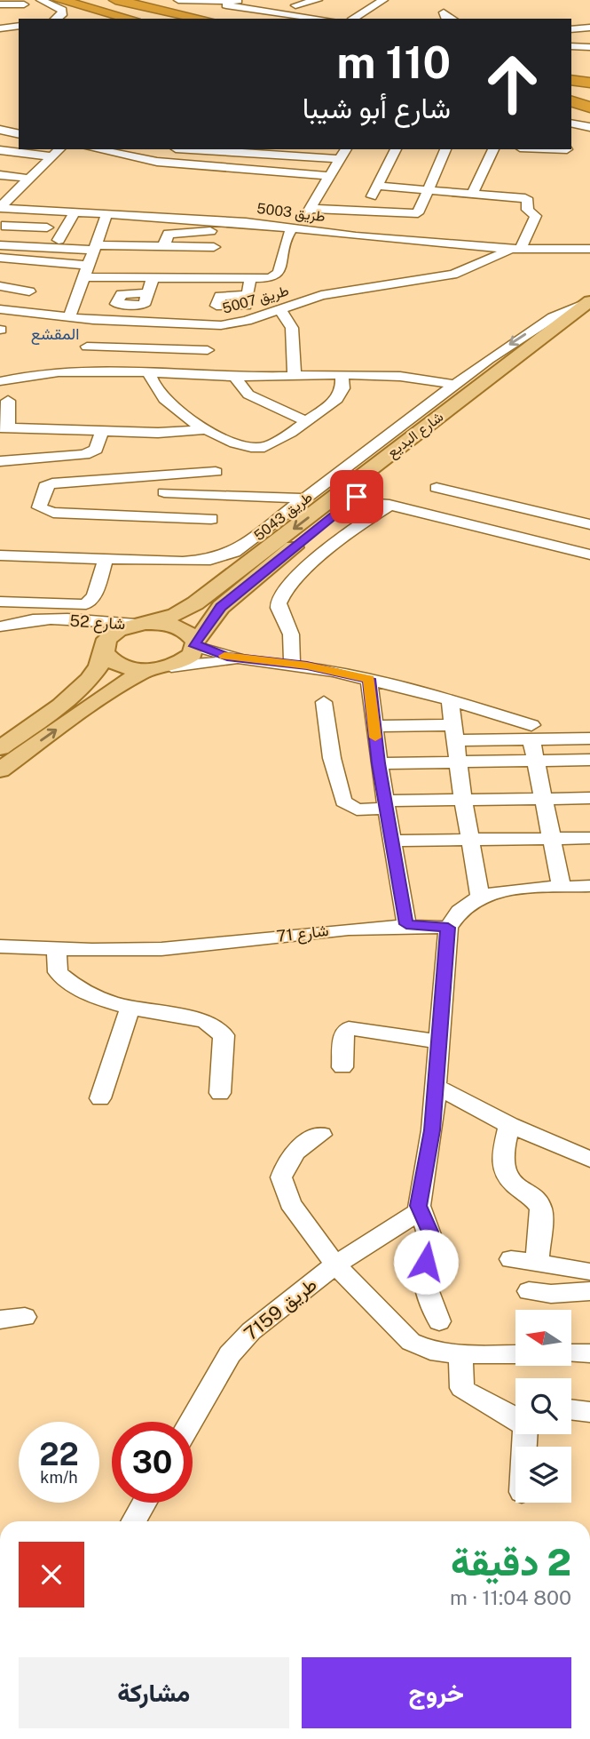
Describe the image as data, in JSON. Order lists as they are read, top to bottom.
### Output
{
  "streets": {
    "main road": ["شارع البديع"],
    "street": [
      "طريق 5003",
      "طريق 5007",
      "طريق 5043",
      "شارع 52",
      "شارع 71",
      "طريق 7159"
    ]
  },
  "crossings": [
    ["طريق 5003", "طريق 5007"],
    ["شارع البديع", "طريق 5043"],
    ["شارع البديع", "شارع 52"]
  ],
  "districts": ["المقشع"],
  "north": "left",
  "page": {
    "turn": ["110 m", "شارع أبو شيبا"],
    "speed": "22 km/h",
    "limit": "30",
    "heading": ["2 دقيقة", "800 m · 11:04"],
    "buttons": ["خروج", "مشاركة"]
  }
}
